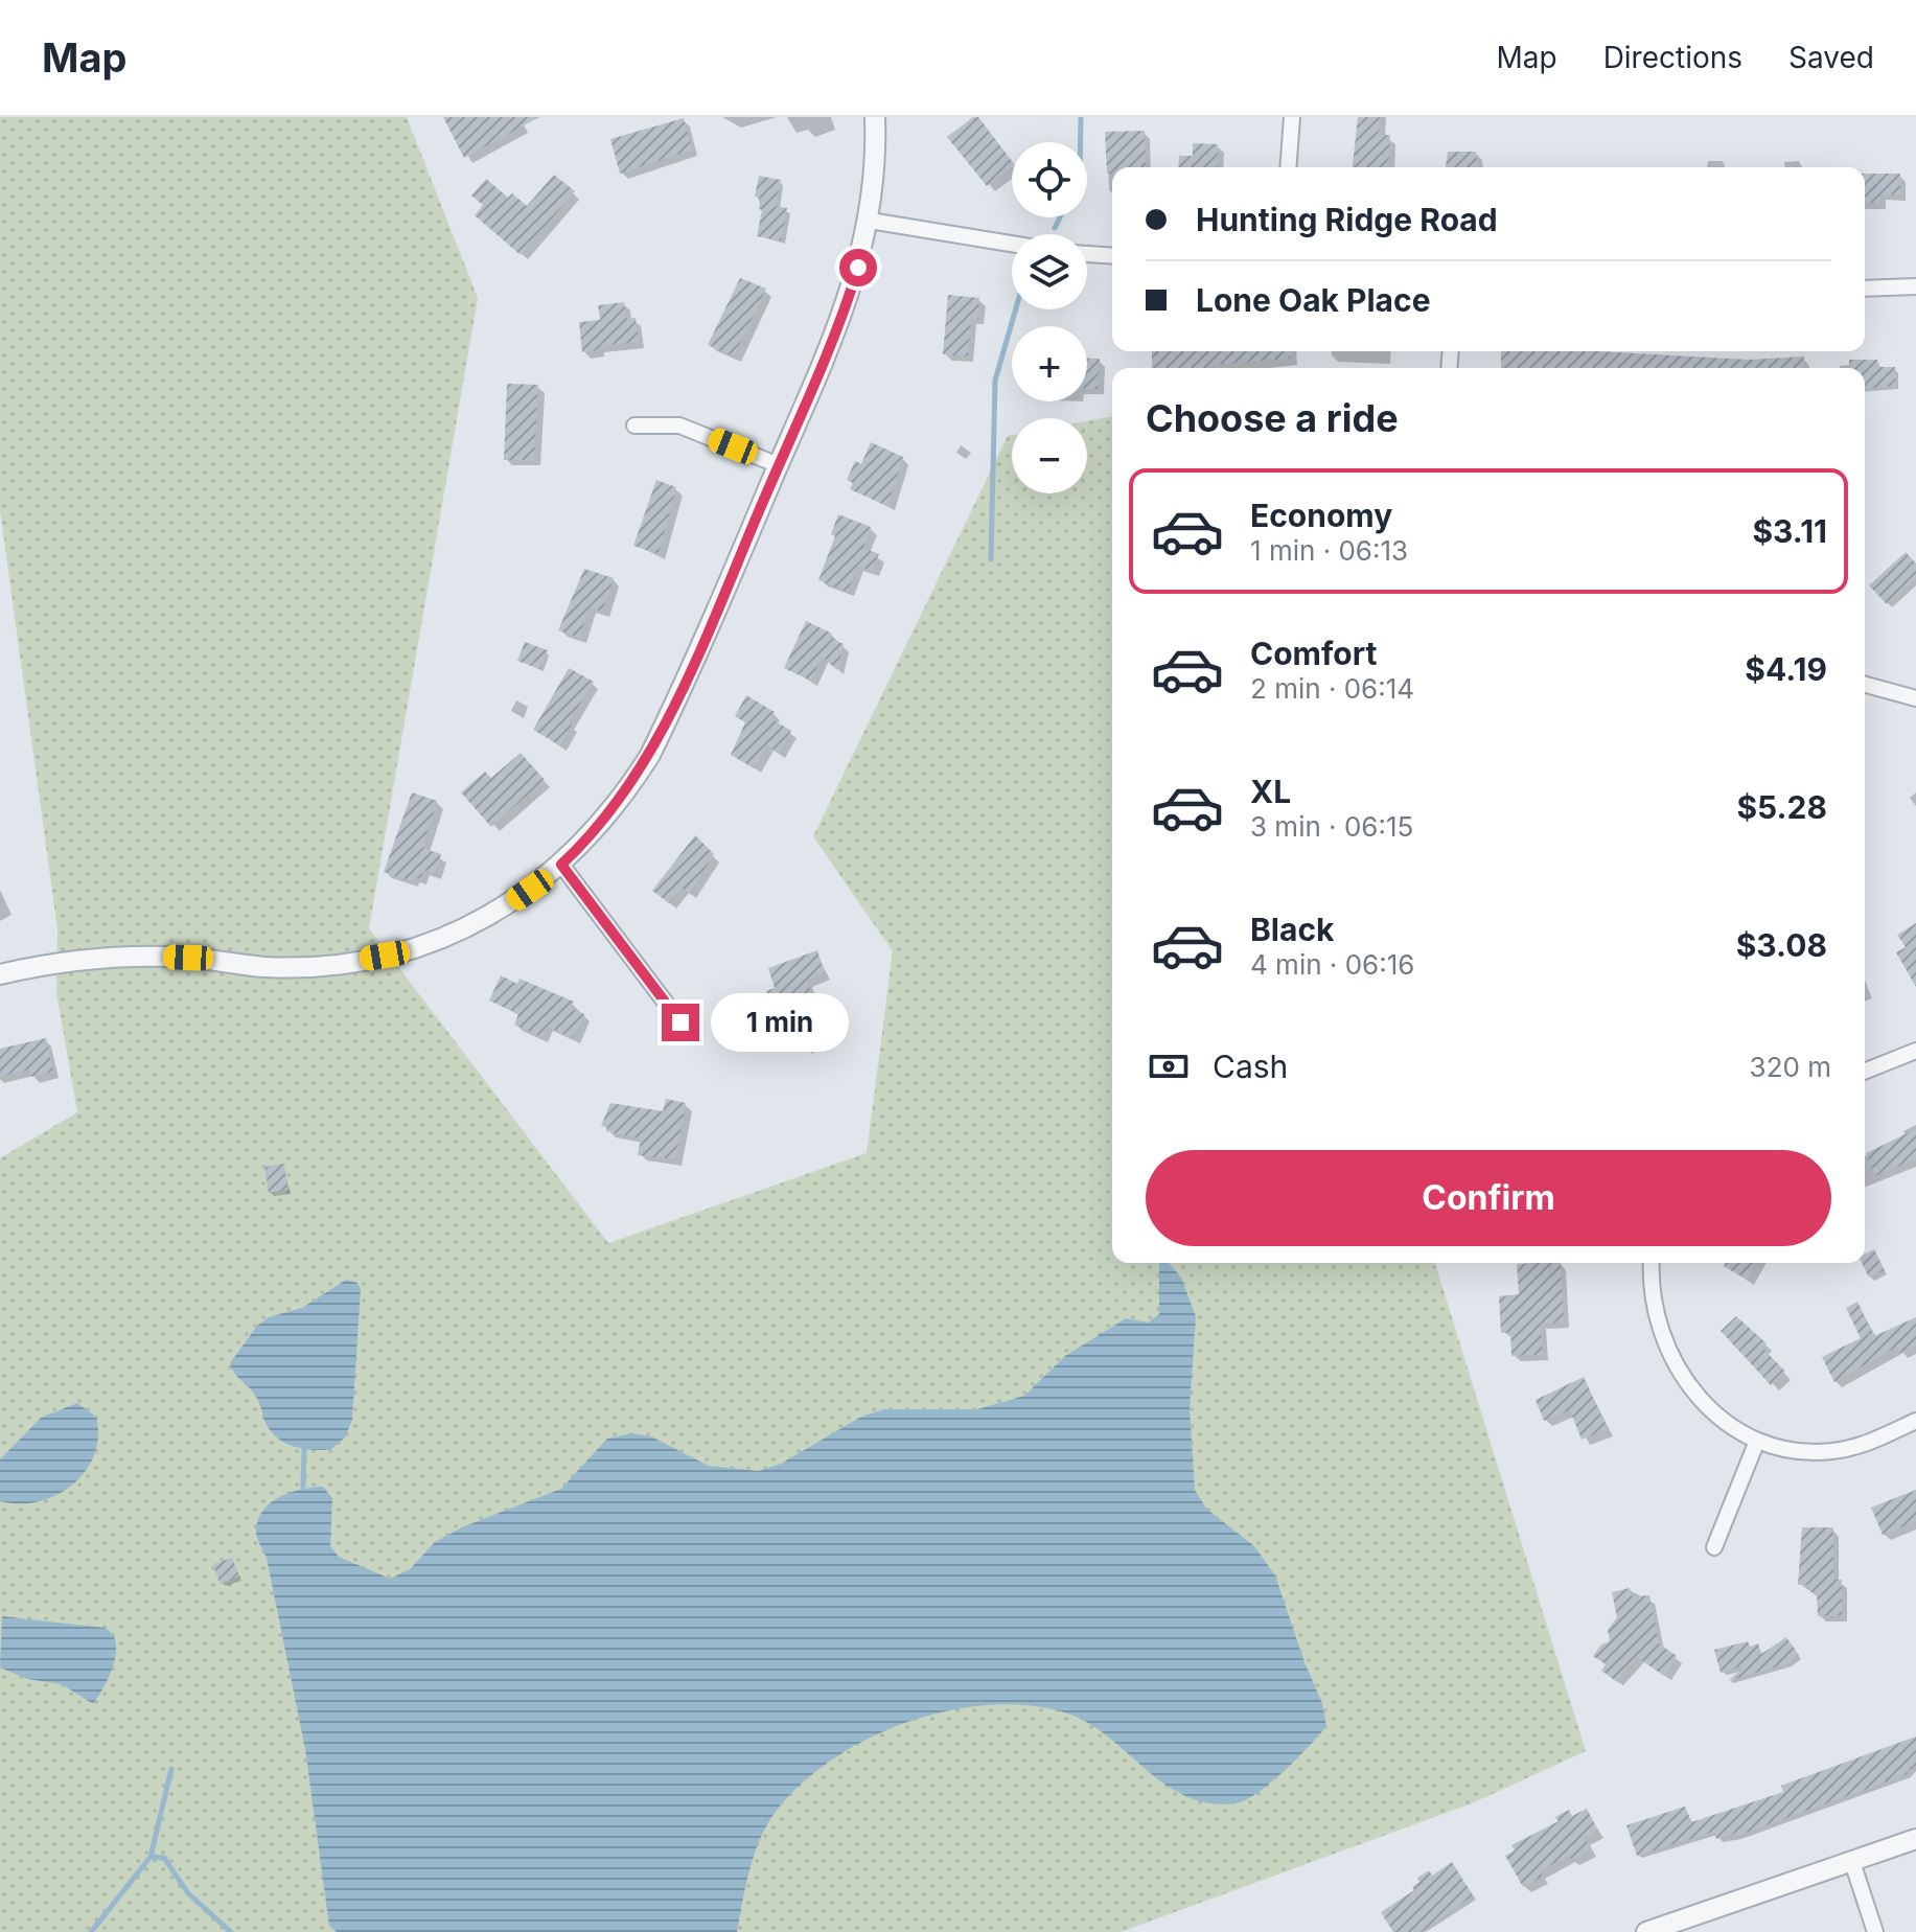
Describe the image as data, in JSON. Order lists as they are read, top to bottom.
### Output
{
  "page": {
    "header": "Map",
    "nav": ["Map", "Directions", "Saved"],
    "map_buttons": ["+", "−"],
    "banner": ["Hunting Ridge Road", "Lone Oak Place"],
    "heading": "Choose a ride",
    "list": [
      {
        "name": "Economy",
        "note": "1 min · 06:13",
        "value": "$3.11"
      },
      {
        "name": "Comfort",
        "note": "2 min · 06:14",
        "value": "$4.19"
      },
      {
        "name": "XL",
        "note": "3 min · 06:15",
        "value": "$5.28"
      },
      {
        "name": "Black",
        "note": "4 min · 06:16",
        "value": "$3.08"
      }
    ],
    "bubble": "1 min",
    "pay": ["Cash", "320 m"],
    "buttons": "Confirm"
  }
}
